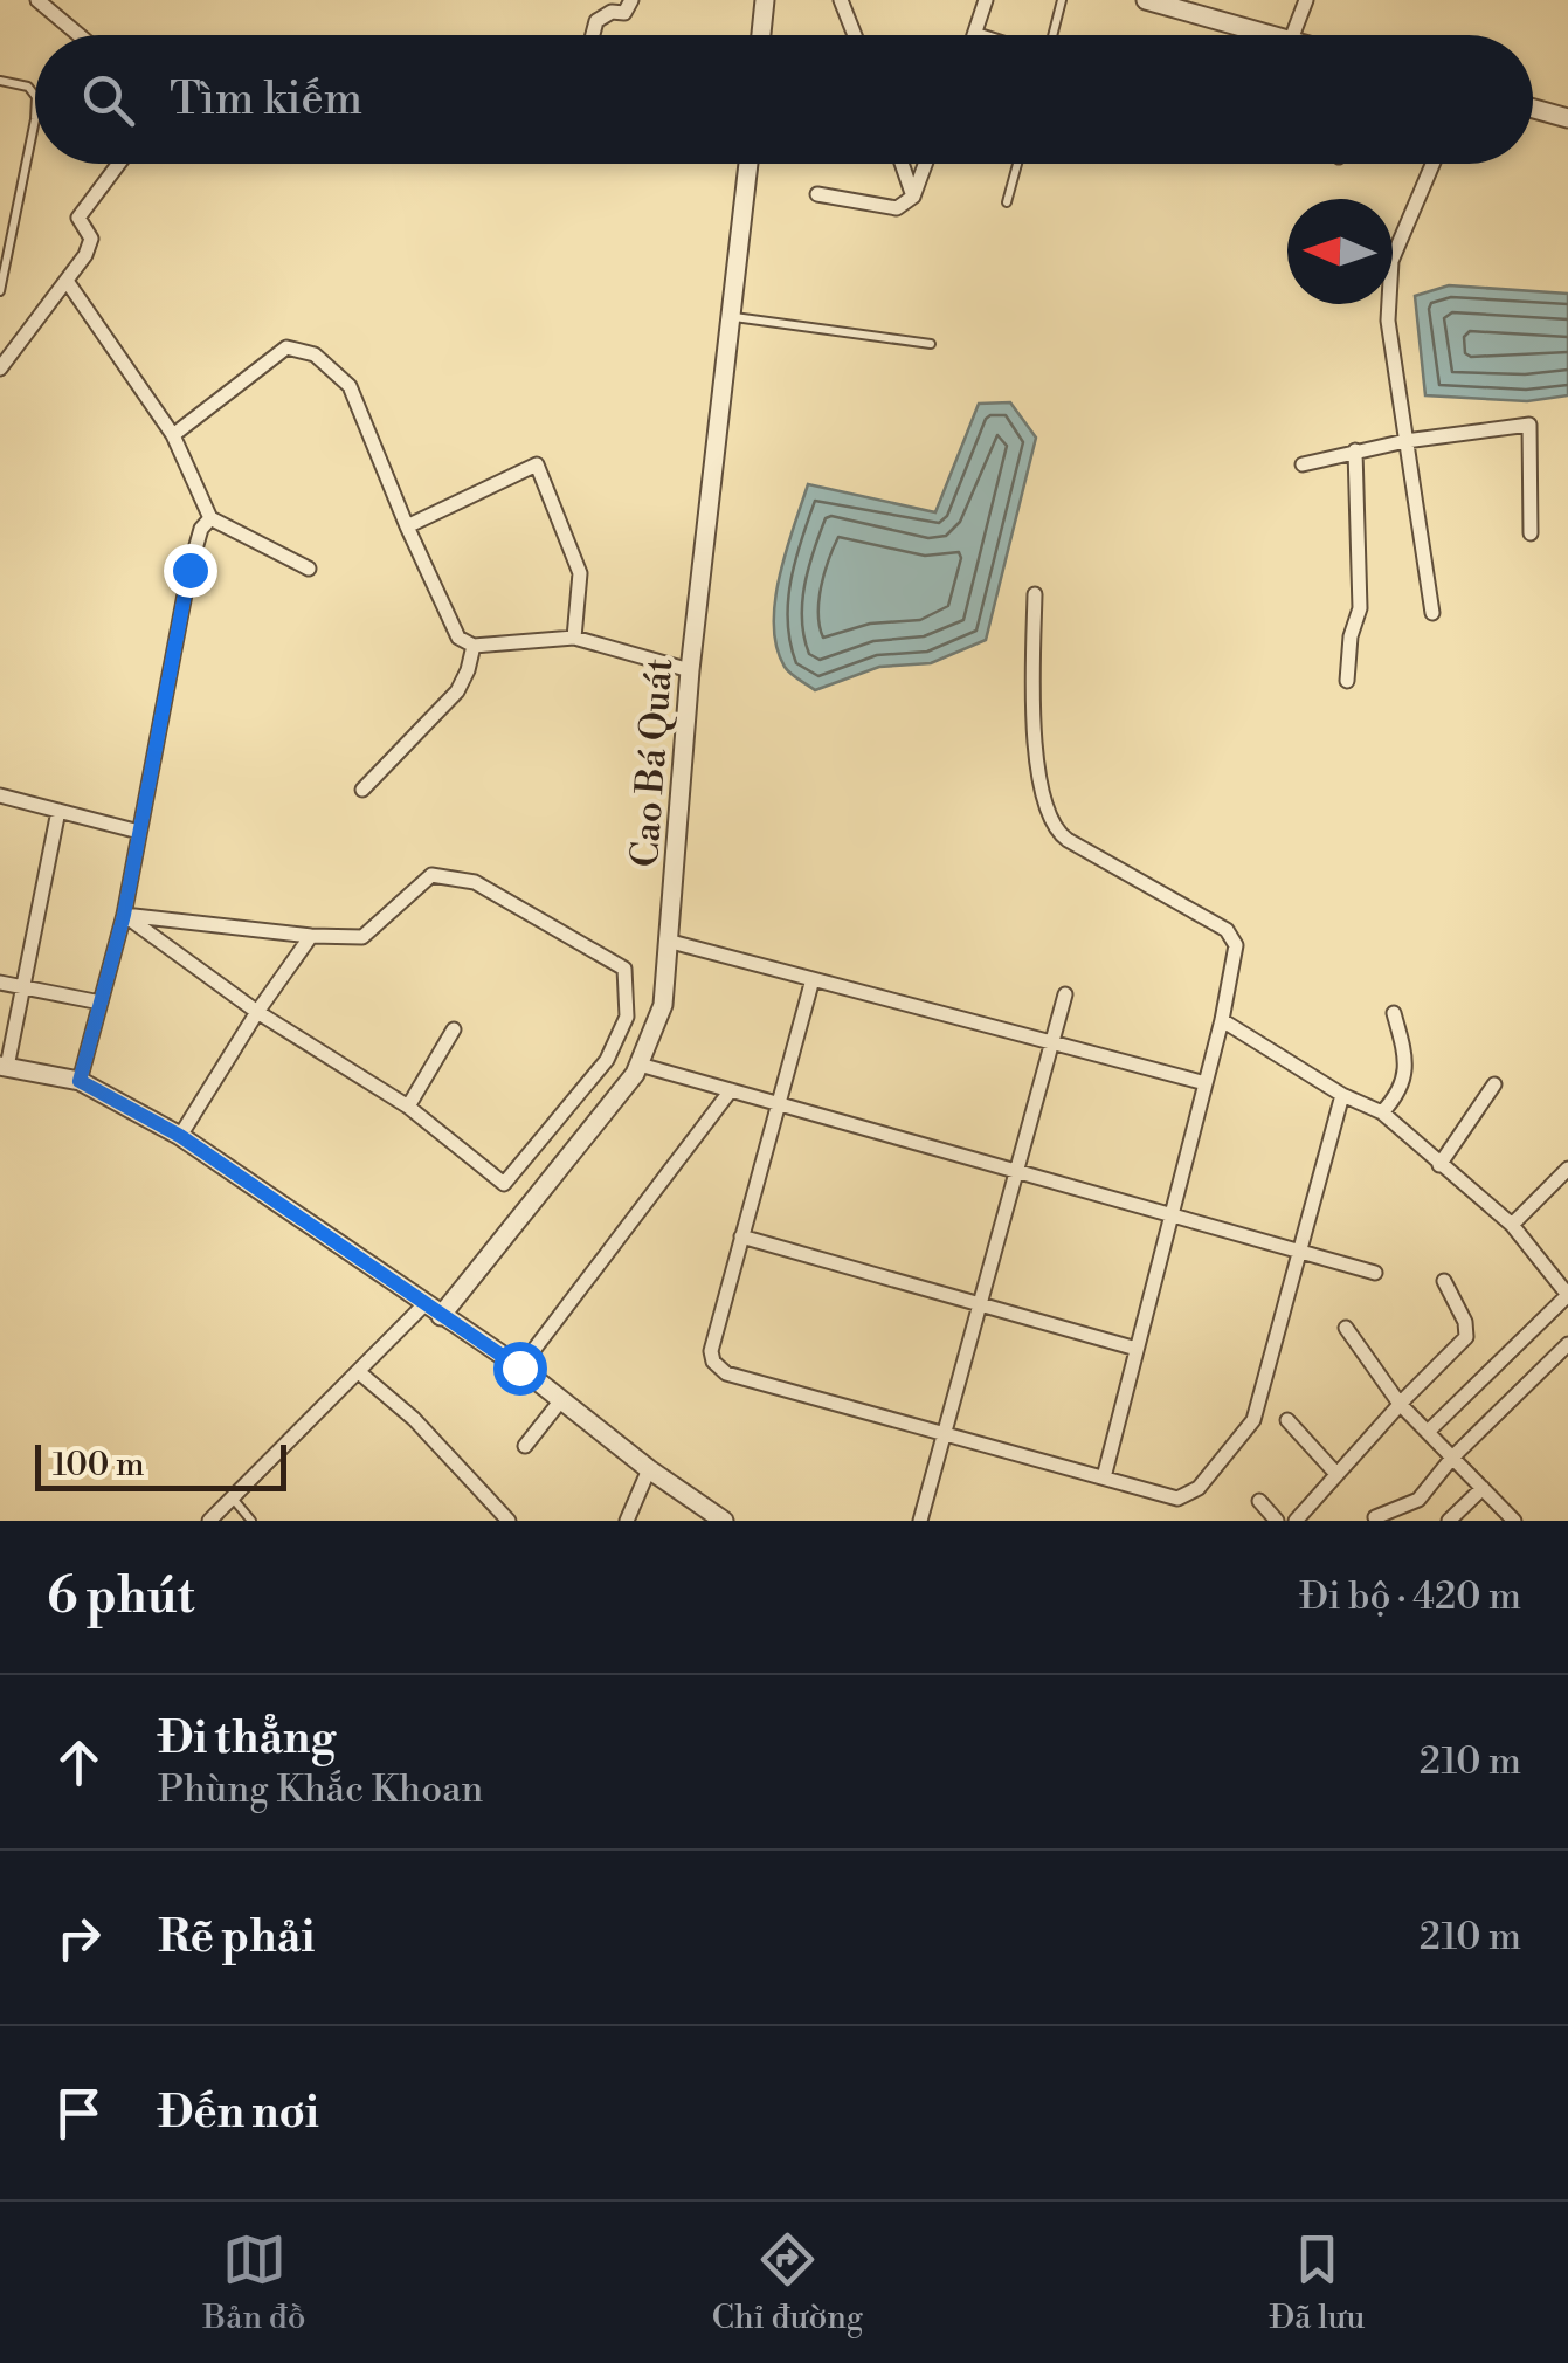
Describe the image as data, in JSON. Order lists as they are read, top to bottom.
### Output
{
  "streets": {
    "street": ["Cao Bá Quát"]
  },
  "scale_bar": "100 m",
  "north": "left",
  "page": {
    "search": "Tìm kiếm",
    "scale": "100 m",
    "heading": ["6 phút", "Đi bộ · 420 m"],
    "list": [
      ["Đi thẳng", "Phùng Khắc Khoan", "210 m"],
      ["Rẽ phải", "210 m"],
      "Đến nơi"
    ],
    "nav": ["Bản đồ", "Chỉ đường", "Đã lưu"]
  }
}
